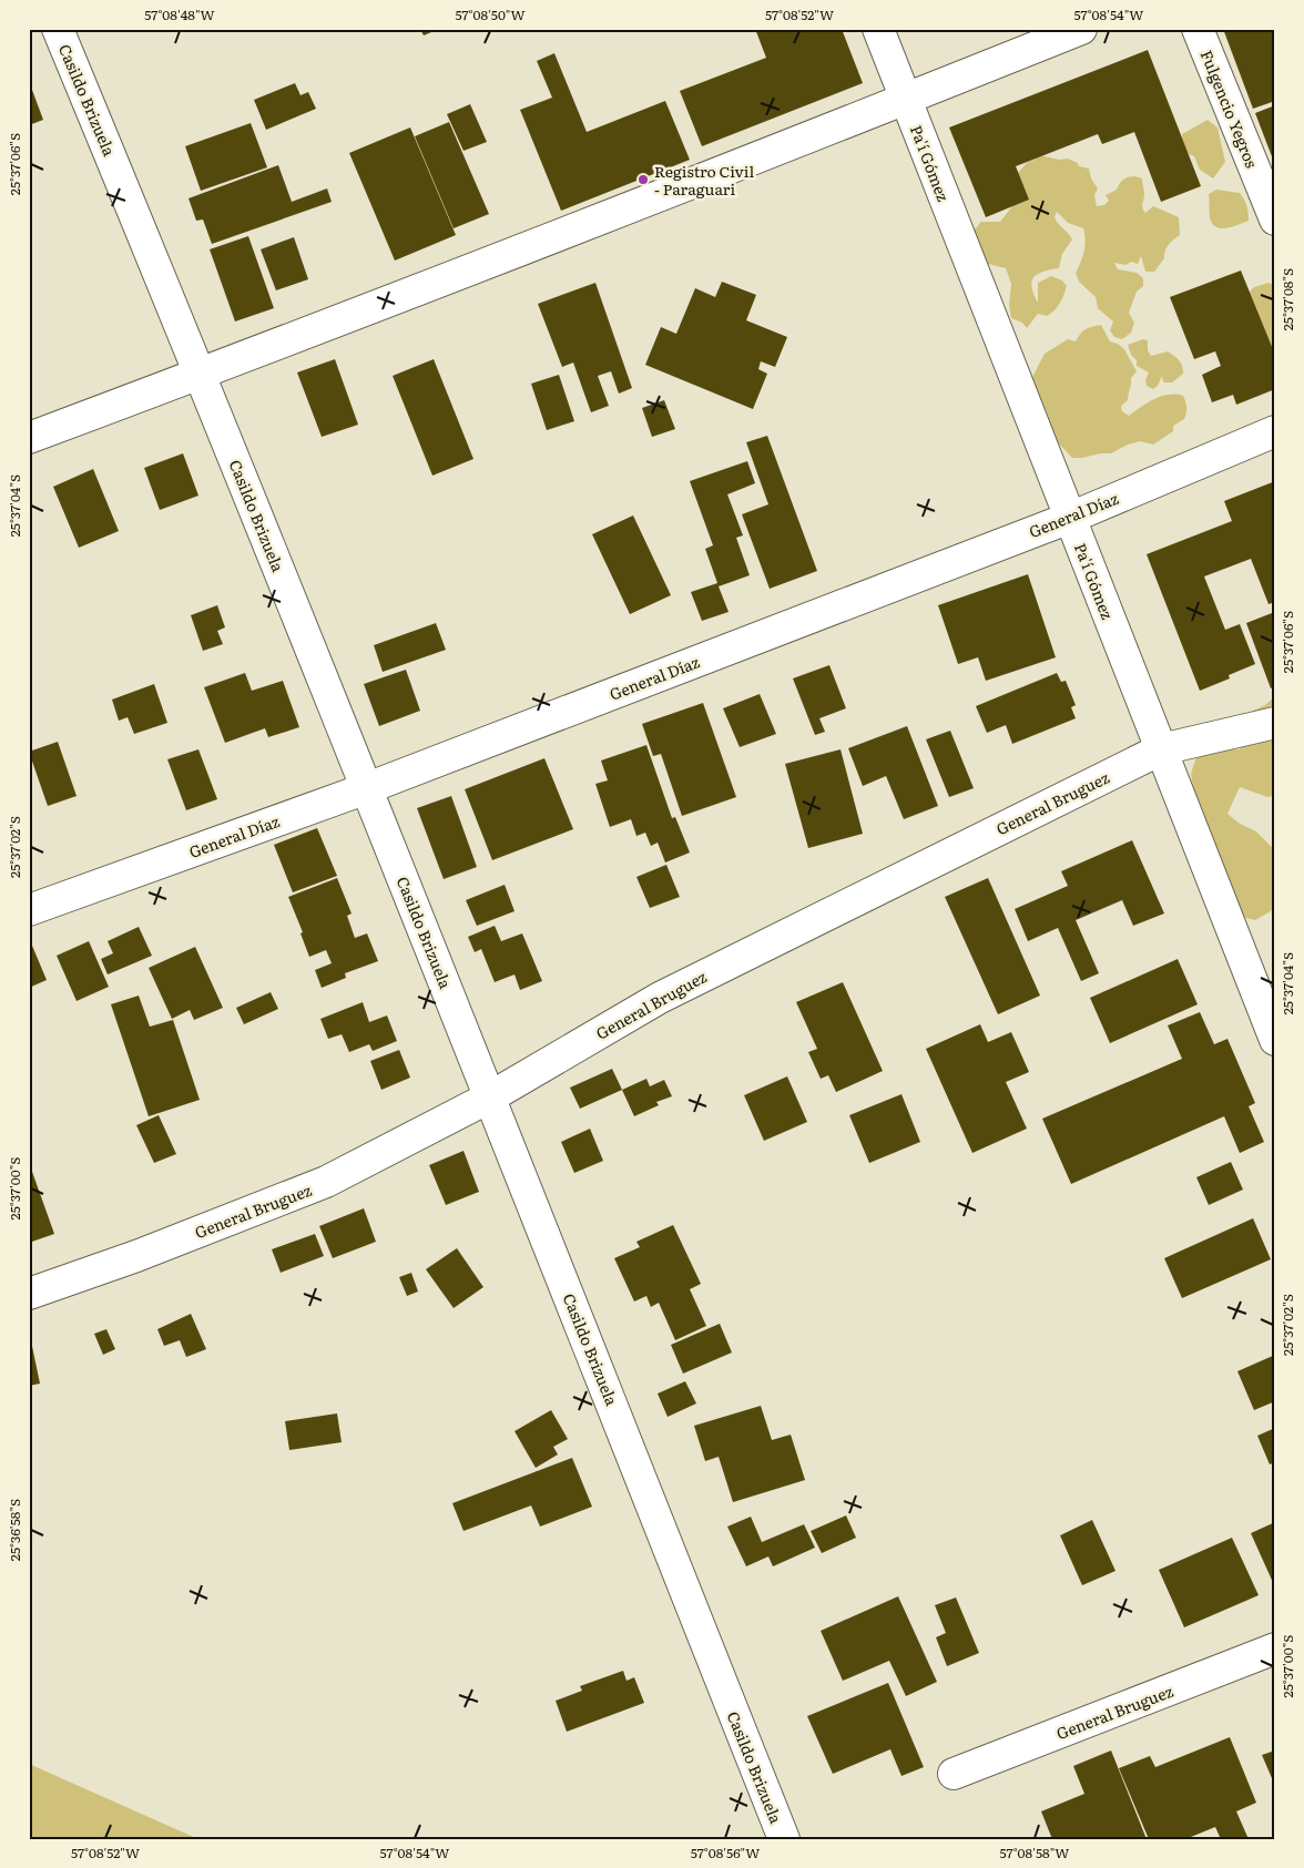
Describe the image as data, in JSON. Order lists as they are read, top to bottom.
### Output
{
  "streets": {
    "street": [
      "Casildo Brizuela",
      "Fulgencio Yegros",
      "Pa'í Gómez",
      "General Díaz",
      "General Bruguez"
    ]
  },
  "crossings": [
    ["Casildo Brizuela", "General Díaz"],
    ["Casildo Brizuela", "General Bruguez"],
    ["Pa'í Gómez", "General Díaz"],
    ["Pa'í Gómez", "General Bruguez"]
  ],
  "places": ["Registro Civil - Paraguari"],
  "coordinates": [
    "57°08'48\"W",
    "57°08'50\"W",
    "57°08'52\"W",
    "57°08'54\"W",
    "25°37'06\"S",
    "25°37'08\"S",
    "25°37'04\"S",
    "25°37'02\"S",
    "25°37'00\"S",
    "25°36'58\"S",
    "57°08'56\"W",
    "57°08'58\"W"
  ]
}
